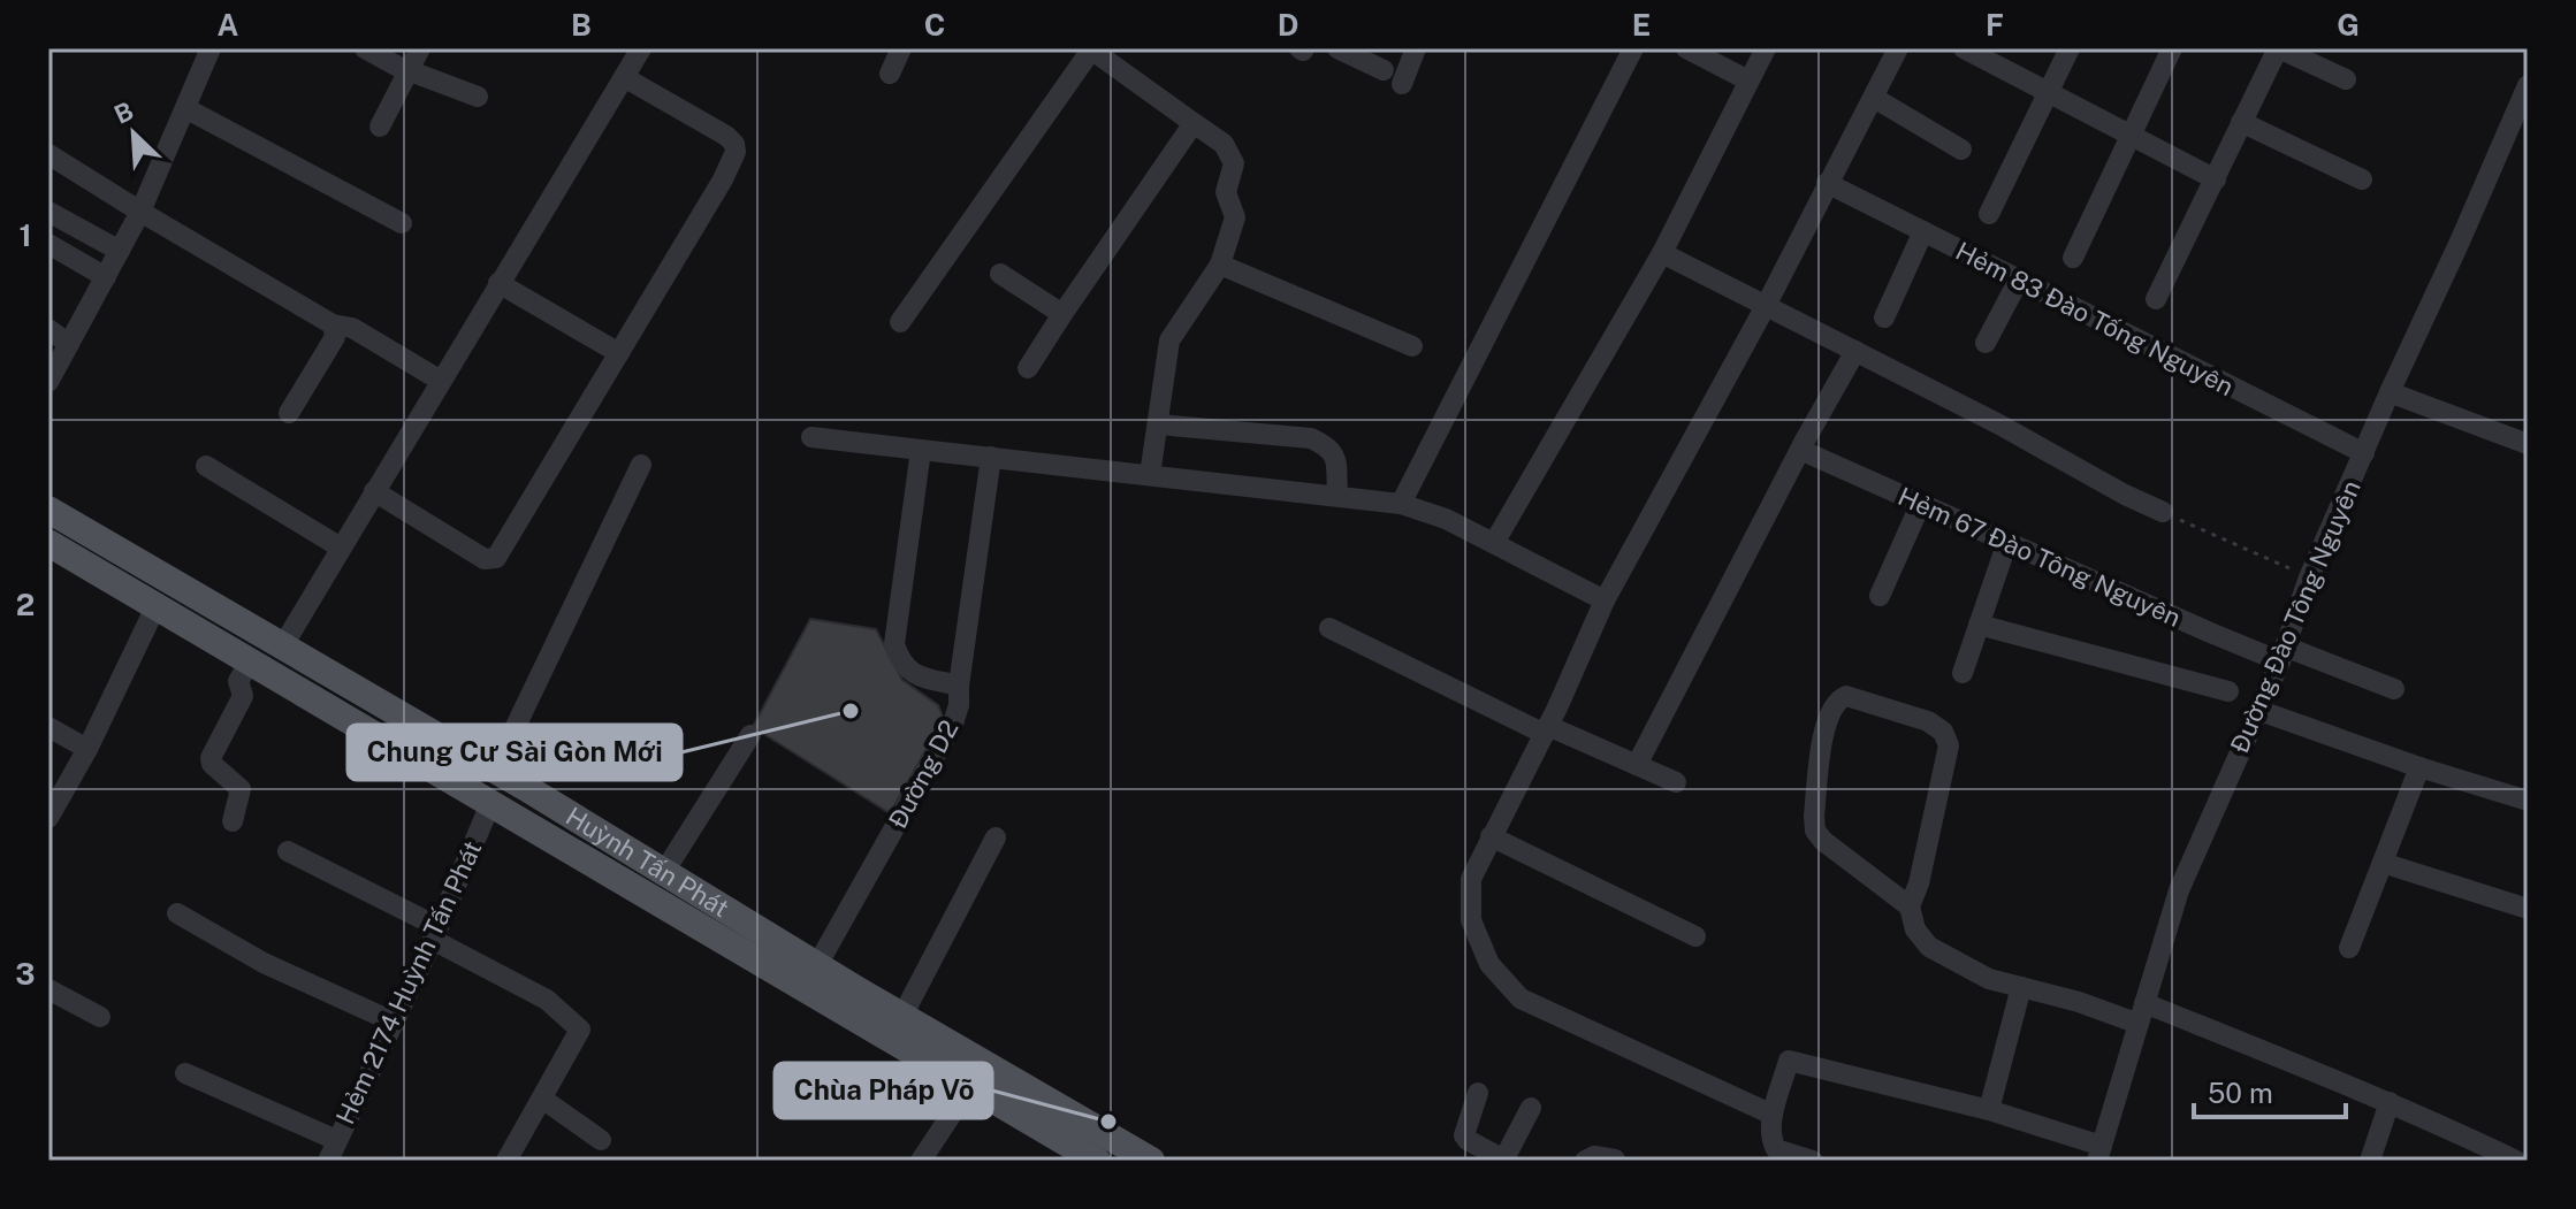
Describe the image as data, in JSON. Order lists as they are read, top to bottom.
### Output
{
  "streets": {
    "main road": ["Huỳnh Tấn Phát"],
    "street": [
      "Hẻm 83 Đào Tống Nguyên",
      "Hẻm 67 Đào Tông Nguyên",
      "Đường Đào Tông Nguyên",
      "Đường D2",
      "Hẻm 2174 Huỳnh Tấn Phát"
    ]
  },
  "crossings": [
    ["Hẻm 83 Đào Tống Nguyên", "Đường Đào Tông Nguyên"],
    ["Hẻm 67 Đào Tông Nguyên", "Đường Đào Tông Nguyên"],
    ["Đường D2", "Huỳnh Tấn Phát"],
    ["Huỳnh Tấn Phát", "Hẻm 2174 Huỳnh Tấn Phát"]
  ],
  "places": ["Chung Cư Sài Gòn Mới", "Chùa Pháp Võ"],
  "scale_bar": "50 m",
  "north": "top left",
  "grid": {
    "columns": [
      "A",
      "B",
      "C",
      "D",
      "E",
      "F",
      "G"
    ],
    "rows": ["1", "2", "3"]
  }
}
